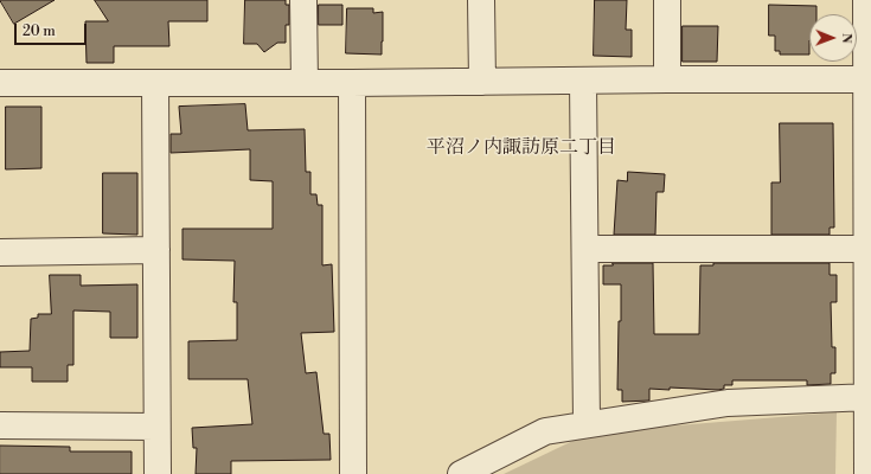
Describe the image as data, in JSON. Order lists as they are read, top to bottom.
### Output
{
  "districts": ["平沼ノ内諏訪原二丁目"],
  "scale_bar": "20 m",
  "north": "right"
}
